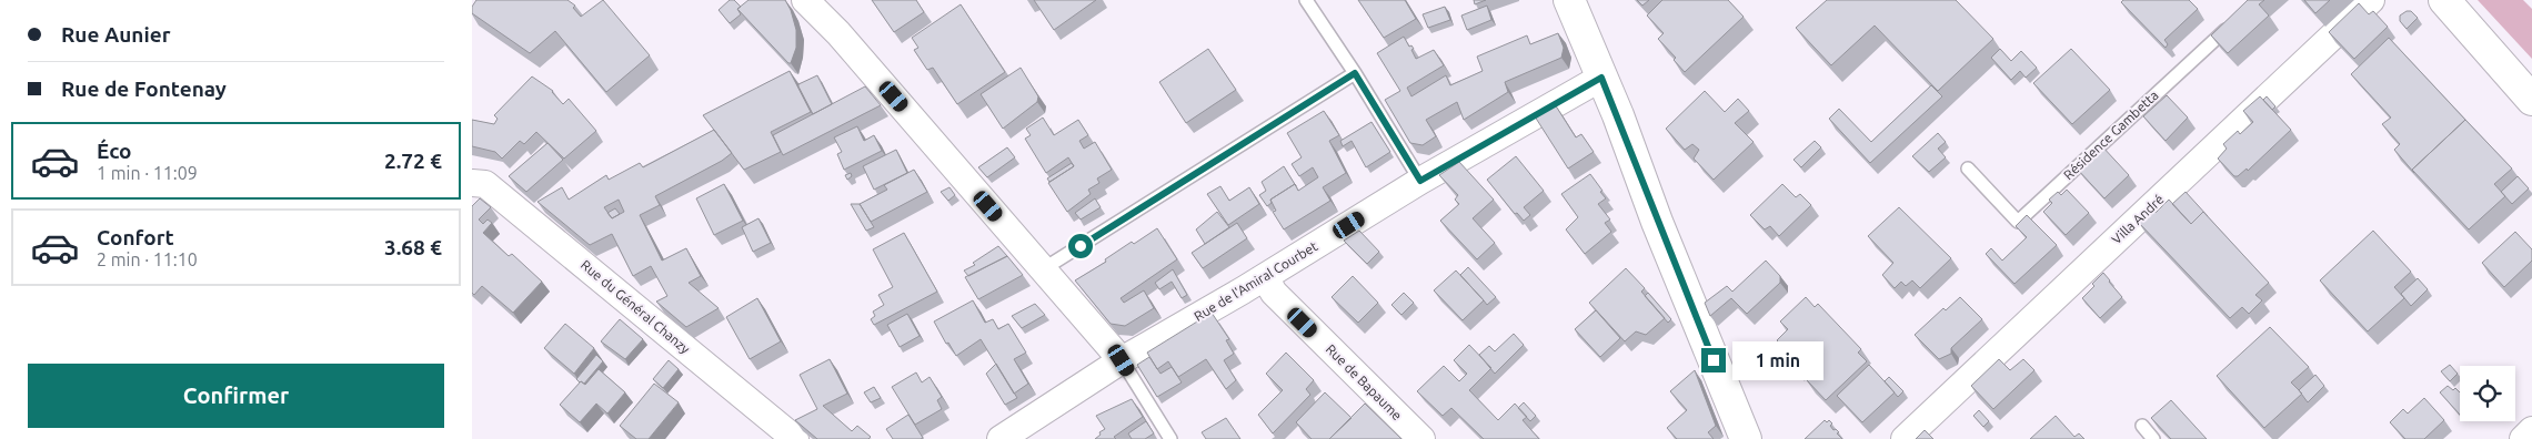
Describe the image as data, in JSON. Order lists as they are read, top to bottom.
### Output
{
  "streets": {
    "street": [
      "Villa André",
      "Rue de l'Amiral Courbet",
      "Rue du Général Chanzy",
      "Rue de Bapaume"
    ],
    "lane": ["Résidence Gambetta"]
  },
  "crossings": [
    ["Rue de l'Amiral Courbet", "Rue de Bapaume"]
  ],
  "page": {
    "banner": ["Rue Aunier", "Rue de Fontenay"],
    "list": [
      {
        "name": "Éco",
        "note": "1 min · 11:09",
        "value": "2.72 €"
      },
      {
        "name": "Confort",
        "note": "2 min · 11:10",
        "value": "3.68 €"
      }
    ],
    "bubble": "1 min",
    "buttons": "Confirmer"
  }
}
